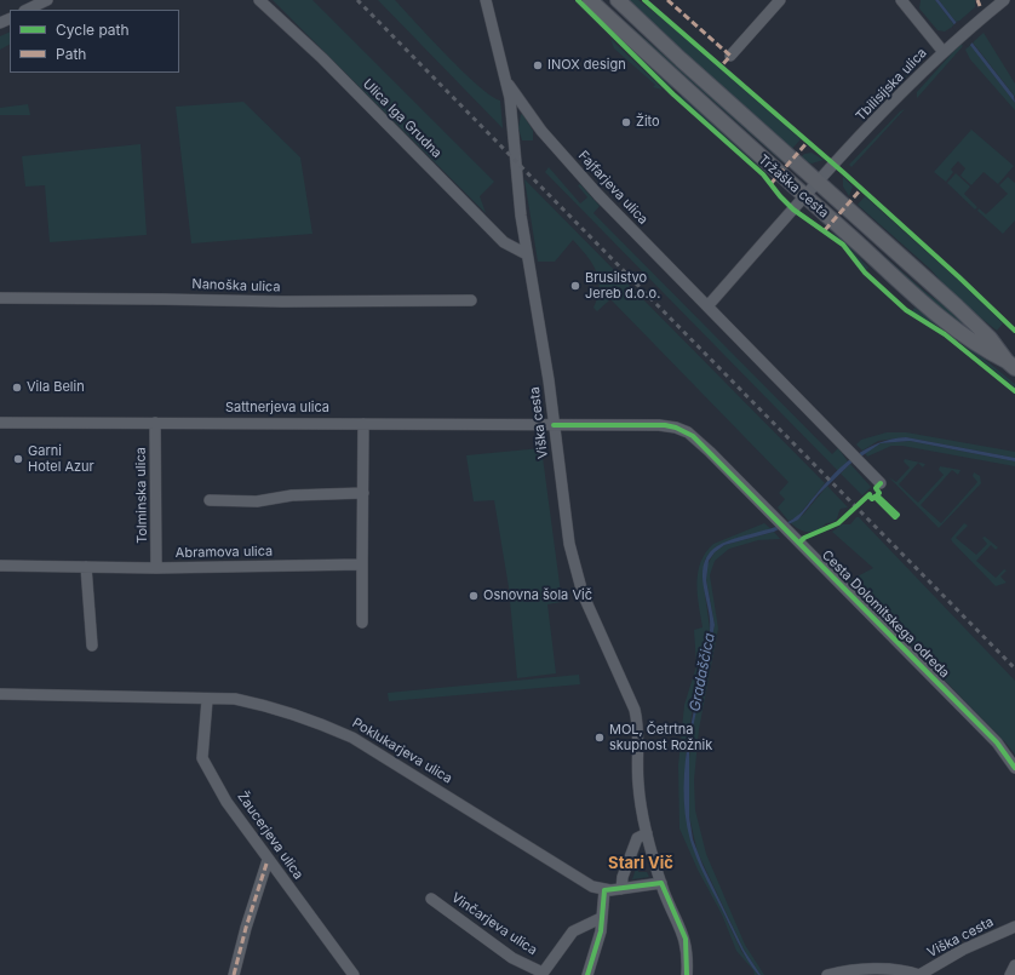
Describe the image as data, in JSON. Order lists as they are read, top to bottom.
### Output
{
  "streets": {
    "main road": ["Tržaška cesta"],
    "street": [
      "Tbilisijska ulica",
      "Ulica Iga Grudna",
      "Fajfarjeva ulica",
      "Nanoška ulica",
      "Sattnerjeva ulica",
      "Viška cesta",
      "Tolminska ulica",
      "Abramova ulica",
      "Cesta Dolomitskega odreda",
      "Poklukarjeva ulica",
      "Žaucerjeva ulica",
      "Vinčarjeva ulica"
    ]
  },
  "crossings": [
    ["Tbilisijska ulica", "Tržaška cesta"],
    ["Ulica Iga Grudna", "Viška cesta"],
    ["Fajfarjeva ulica", "Viška cesta"],
    ["Sattnerjeva ulica", "Viška cesta"],
    ["Sattnerjeva ulica", "Tolminska ulica"],
    ["Sattnerjeva ulica", "Cesta Dolomitskega odreda"],
    ["Viška cesta", "Cesta Dolomitskega odreda"],
    ["Tolminska ulica", "Abramova ulica"],
    ["Poklukarjeva ulica", "Žaucerjeva ulica"]
  ],
  "districts": ["Stari Vič"],
  "water": ["Gradaščica"],
  "places": [
    "INOX design",
    "Žito",
    "Brusilstvo Jereb d.o.o.",
    "Vila Belin",
    "Garni Hotel Azur",
    "Osnovna šola Vič",
    "MOL, Četrtna skupnost Rožnik"
  ],
  "legend": ["Cycle path", "Path"]
}
